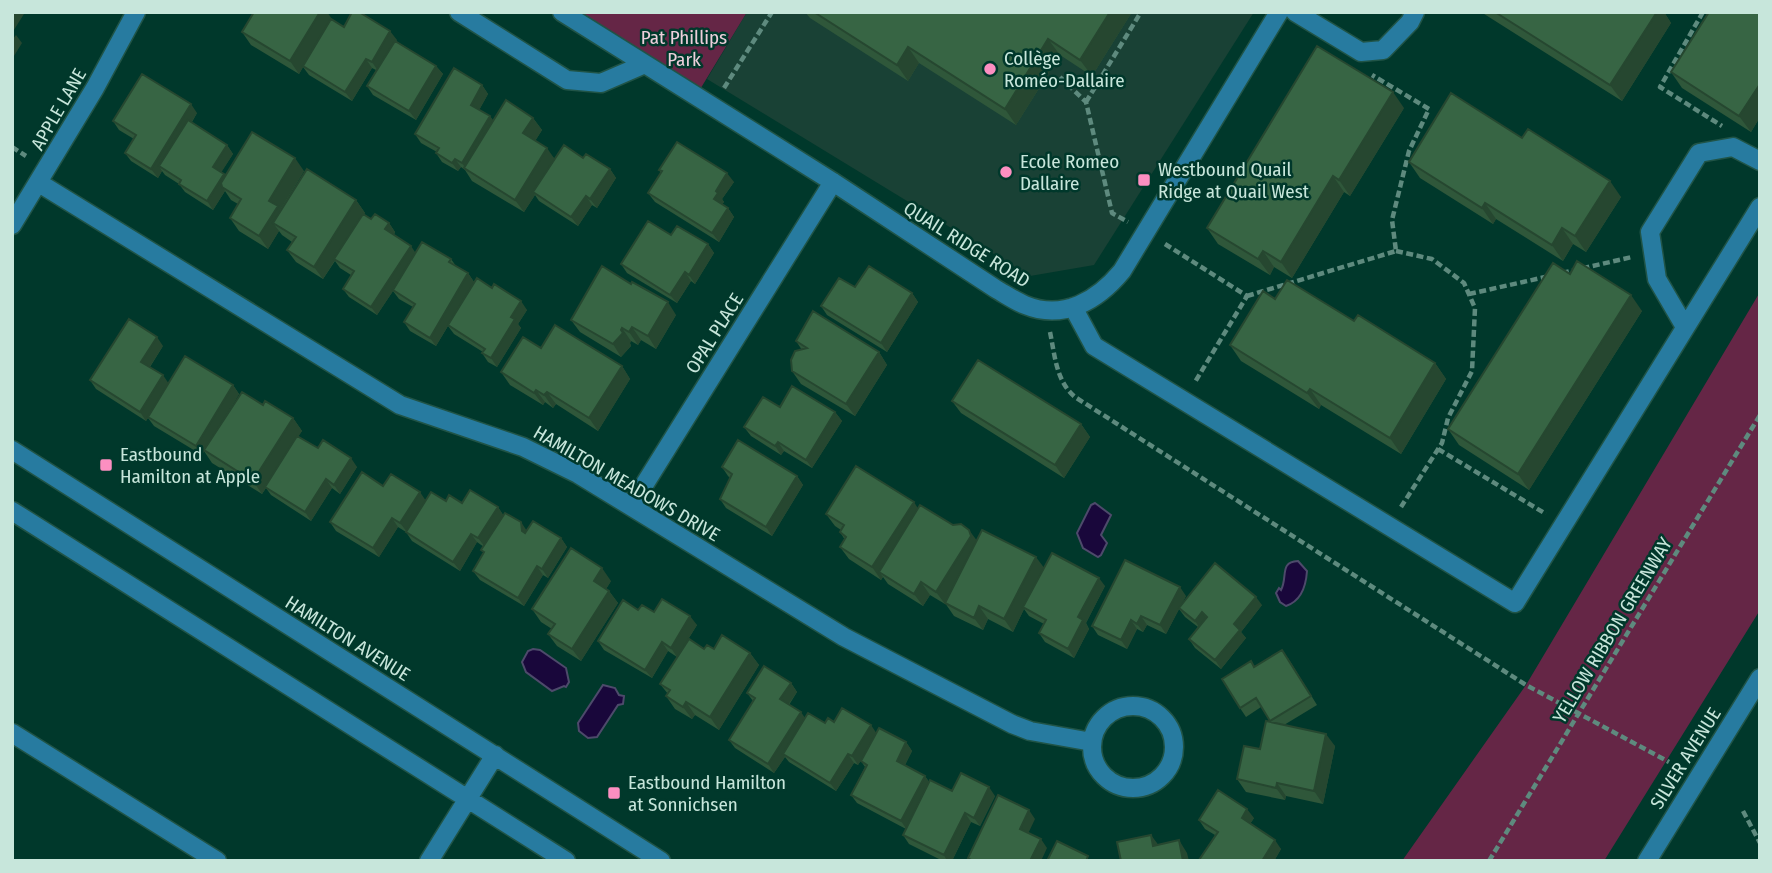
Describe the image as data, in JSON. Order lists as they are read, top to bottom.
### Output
{
  "streets": {
    "street": [
      "APPLE LANE",
      "QUAIL RIDGE ROAD",
      "OPAL PLACE",
      "HAMILTON MEADOWS DRIVE",
      "HAMILTON AVENUE",
      "SILVER AVENUE"
    ],
    "path": ["YELLOW RIBBON GREENWAY"]
  },
  "crossings": [
    ["APPLE LANE", "HAMILTON MEADOWS DRIVE"],
    ["QUAIL RIDGE ROAD", "OPAL PLACE"],
    ["OPAL PLACE", "HAMILTON MEADOWS DRIVE"]
  ],
  "parks": ["Pat Phillips Park"],
  "places": {
    "other": ["Collège Roméo-Dallaire", "Ecole Romeo Dallaire"],
    "transit": ["Westbound Quail Ridge at Quail West", "Eastbound Hamilton at Apple", "Eastbound Hamilton at Sonnichsen"]
  }
}
